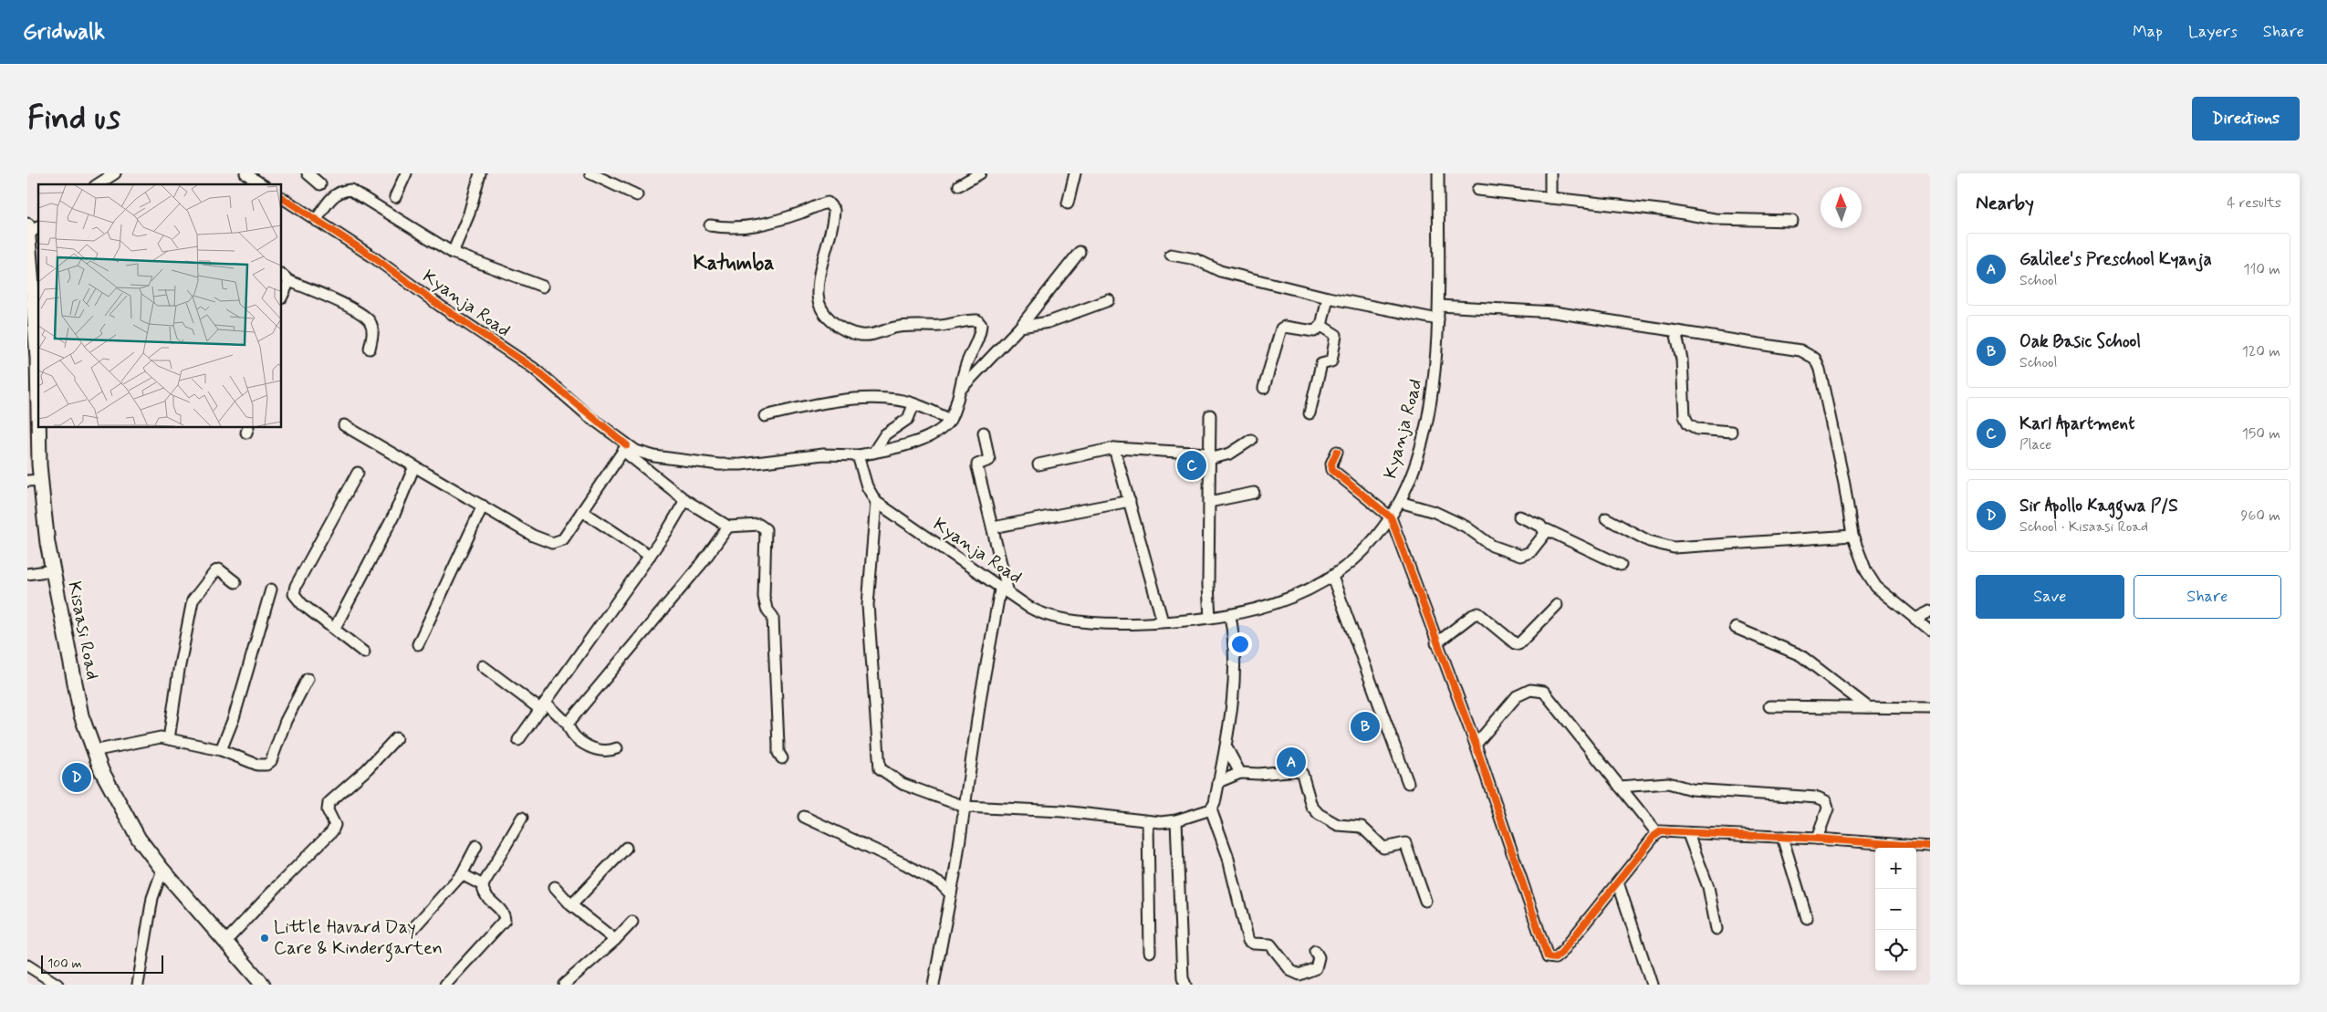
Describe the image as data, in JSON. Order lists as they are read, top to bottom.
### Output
{
  "streets": {
    "main road": ["Kisaasi Road"],
    "street": ["Kyanja Road"]
  },
  "districts": ["Katumba"],
  "places": ["Little Havard Day Care & Kindergarten"],
  "scale_bar": "100 m",
  "north": "top",
  "page": {
    "header": "Gridwalk",
    "nav": ["Map", "Layers", "Share"],
    "buttons": [
      "Directions",
      ["Save", "Share"]
    ],
    "title": "Find us",
    "heading": ["Nearby", "4 results"],
    "list": [
      {
        "mark": "A",
        "name": "Galilee's Preschool Kyanja",
        "note": "School",
        "value": "110 m"
      },
      {
        "mark": "B",
        "name": "Oak Basic School",
        "note": "School",
        "value": "120 m"
      },
      {
        "mark": "C",
        "name": "Karl Apartment",
        "note": "Place",
        "value": "150 m"
      },
      {
        "mark": "D",
        "name": "Sir Apollo Kaggwa P/S",
        "note": "School · Kisaasi Road",
        "value": "960 m"
      }
    ],
    "pins": [
      "C",
      "B",
      "A",
      "D"
    ],
    "map_buttons": ["+", "−"],
    "scale": "100 m"
  }
}
